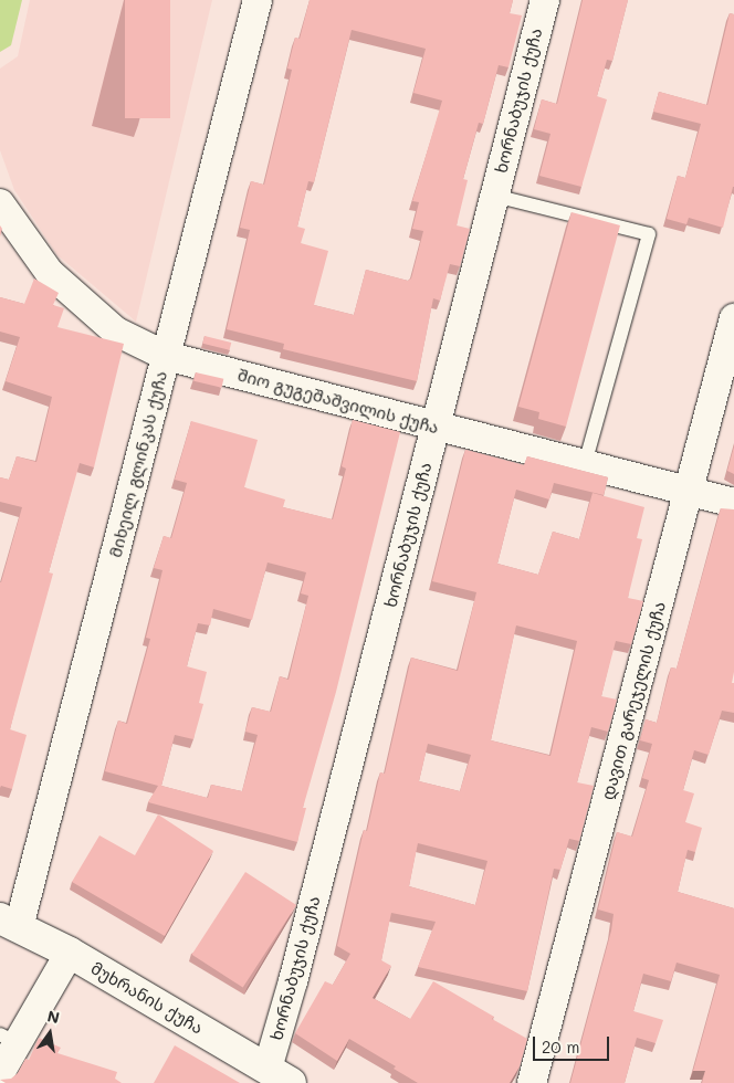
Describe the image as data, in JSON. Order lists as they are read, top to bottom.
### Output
{
  "streets": {
    "street": [
      "ხორნაბუჯის ქუჩა",
      "შიო გუგეშაშვილის ქუჩა",
      "მიხეილ გლინკას ქუჩა",
      "დავით გარეჯელის ქუჩა",
      "მუხრანის ქუჩა"
    ]
  },
  "crossings": [
    ["ხორნაბუჯის ქუჩა", "შიო გუგეშაშვილის ქუჩა"],
    ["ხორნაბუჯის ქუჩა", "მუხრანის ქუჩა"],
    ["შიო გუგეშაშვილის ქუჩა", "მიხეილ გლინკას ქუჩა"],
    ["შიო გუგეშაშვილის ქუჩა", "დავით გარეჯელის ქუჩა"],
    ["მიხეილ გლინკას ქუჩა", "მუხრანის ქუჩა"]
  ],
  "scale_bar": "20 m",
  "north": "top"
}
